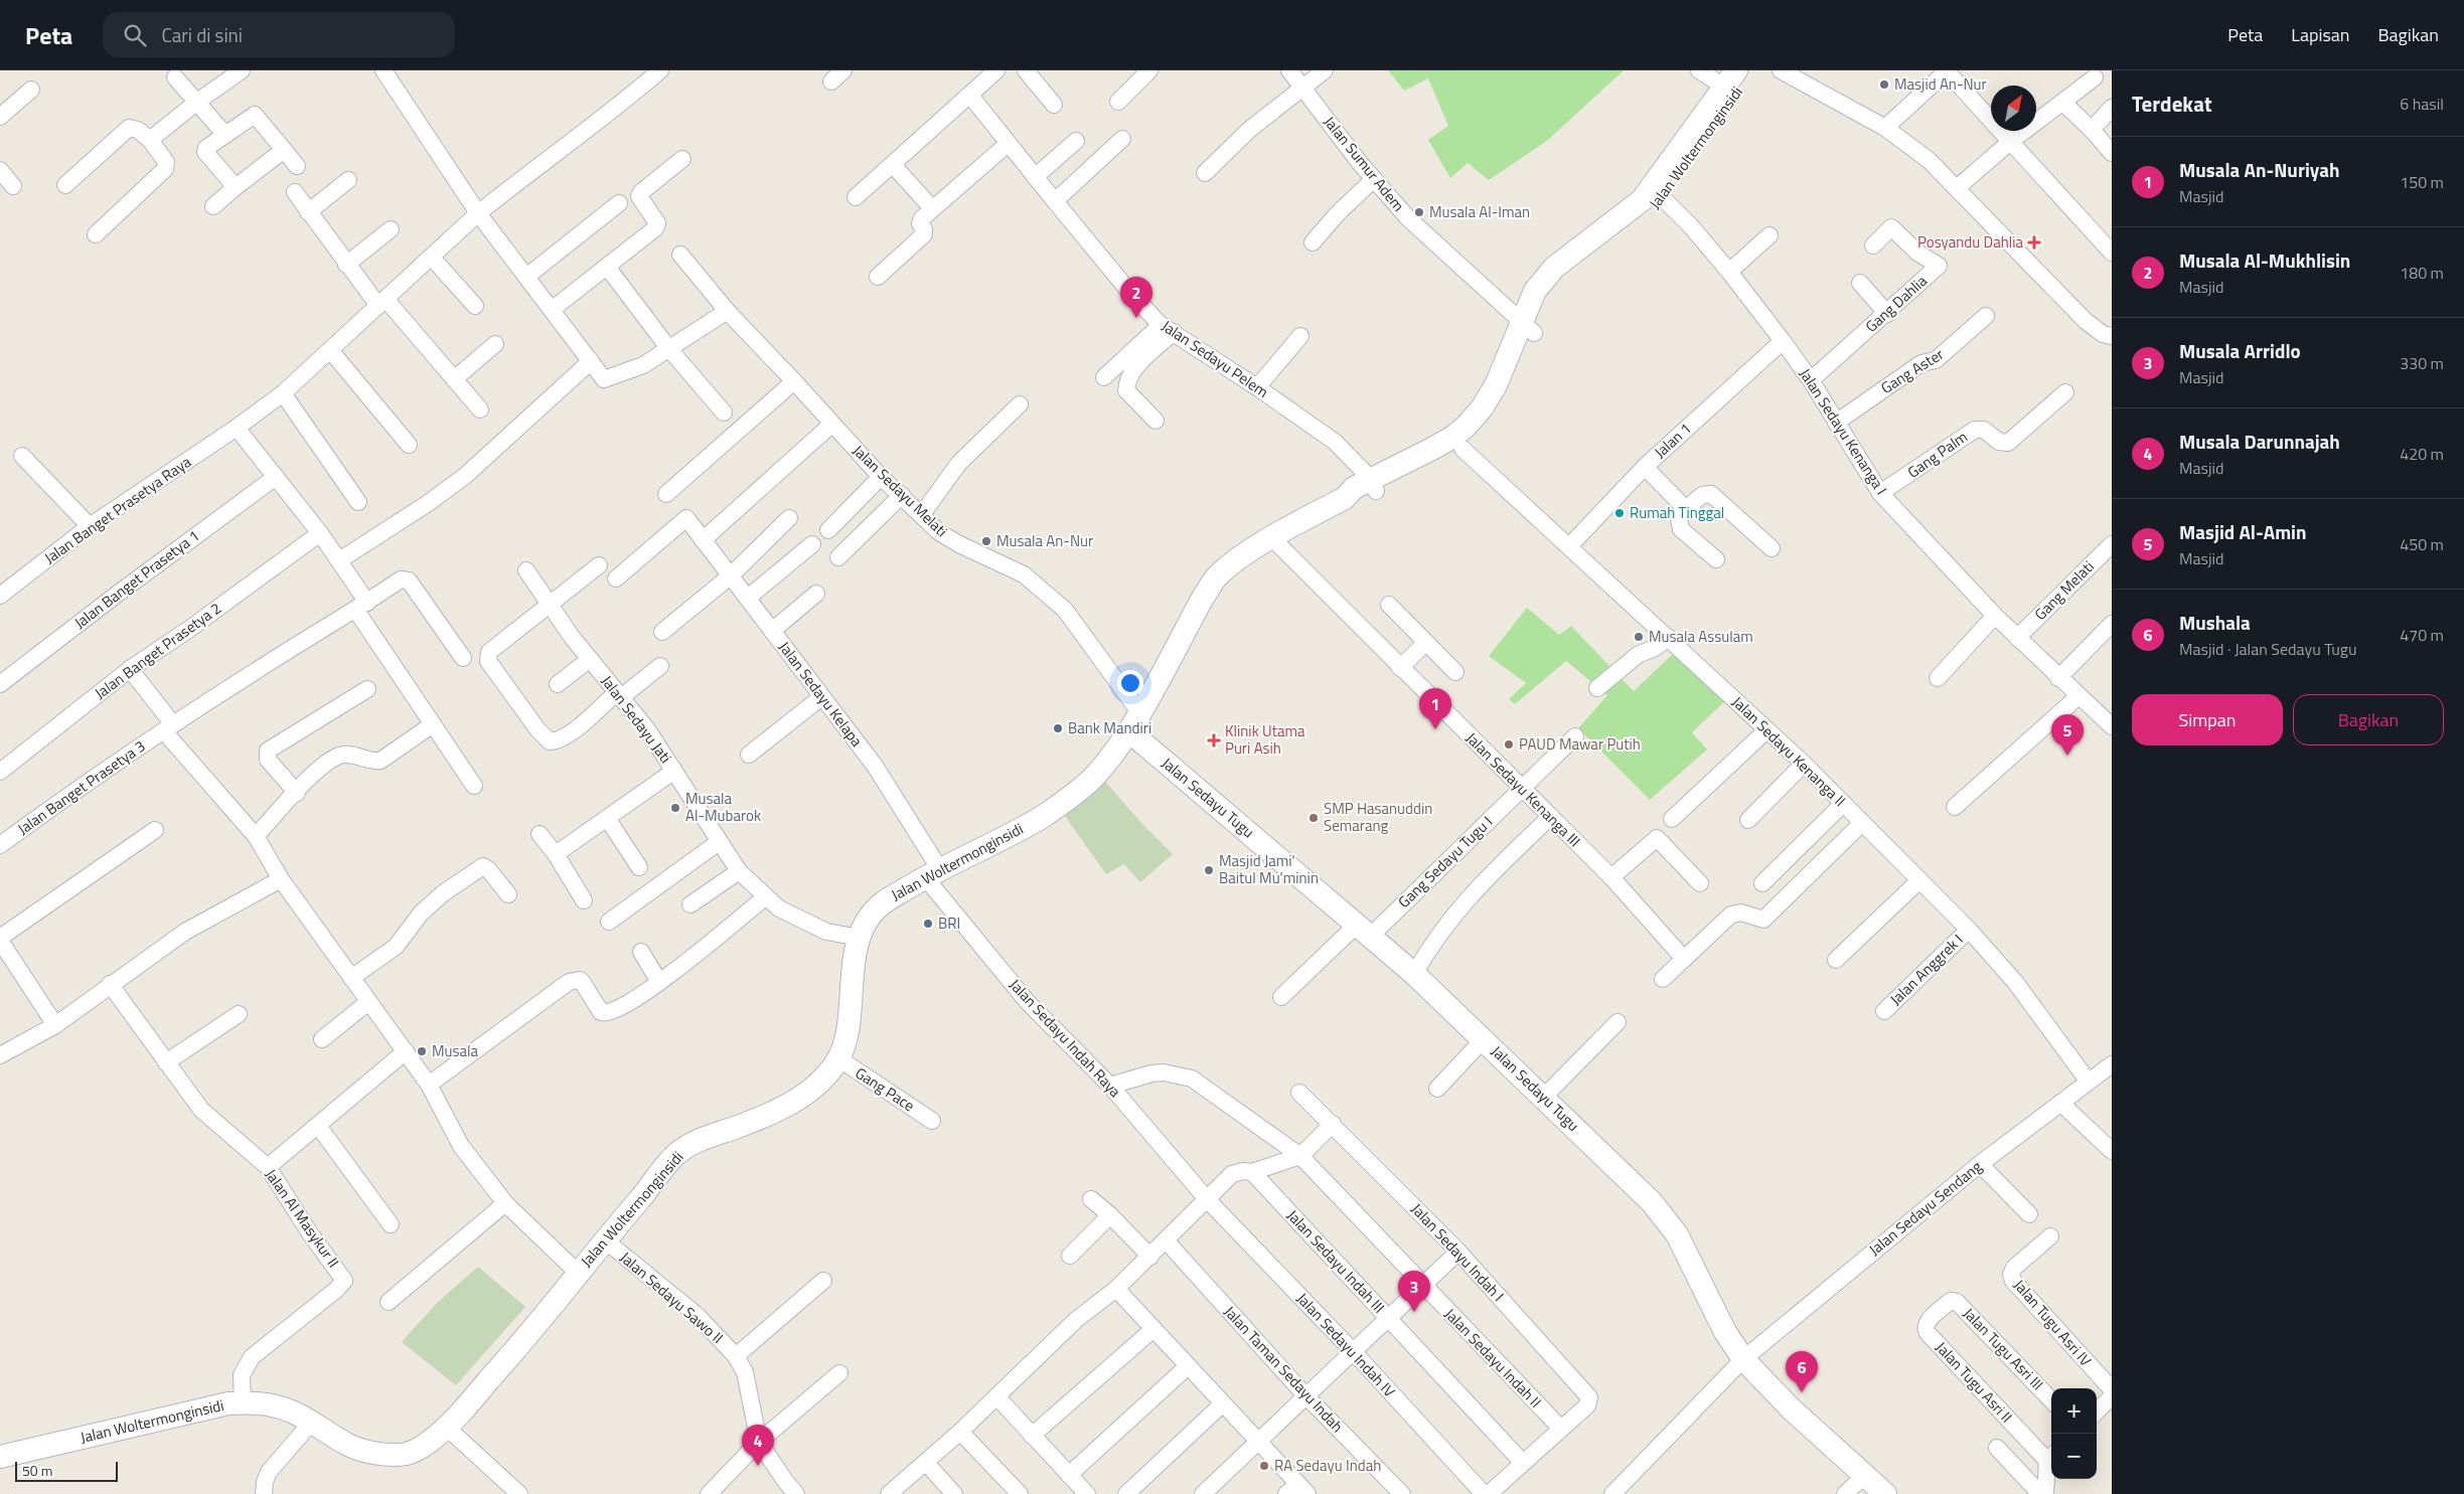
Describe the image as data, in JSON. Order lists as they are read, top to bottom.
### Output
{
  "streets": {
    "main road": ["Jalan Woltermonginsidi", "Jalan Sedayu Tugu"],
    "street": [
      "Jalan Sumur Adem",
      "Gang Dahlia",
      "Jalan Sedayu Pelem",
      "Gang Aster",
      "Jalan Sedayu Kenanga I",
      "Jalan 1",
      "Gang Palm",
      "Jalan Sedayu Melati",
      "Jalan Banget Prasetya Raya",
      "Jalan Banget Prasetya 1",
      "Gang Melati",
      "Jalan Banget Prasetya 2",
      "Jalan Sedayu Kelapa",
      "Jalan Sedayu Jati",
      "Jalan Sedayu Kenanga II",
      "Jalan Banget Prasetya 3",
      "Jalan Sedayu Kenanga III",
      "Gang Sedayu Tugu I",
      "Jalan Anggrek I",
      "Jalan Sedayu Indah Raya",
      "Gang Pace",
      "Jalan Sedayu Sendang",
      "Jalan Al Masykur II",
      "Jalan Sedayu Indah I",
      "Jalan Sedayu Indah III",
      "Jalan Sedayu Sawo II",
      "Jalan Tugu Asri IV",
      "Jalan Sedayu Indah IV",
      "Jalan Tugu Asri III",
      "Jalan Sedayu Indah II",
      "Jalan Taman Sedayu Indah",
      "Jalan Tugu Asri II"
    ]
  },
  "crossings": [
    ["Jalan Woltermonginsidi", "Jalan Sumur Adem"],
    ["Jalan Woltermonginsidi", "Jalan Sedayu Pelem"],
    ["Jalan Woltermonginsidi", "Jalan Sedayu Kenanga I"],
    ["Jalan Woltermonginsidi", "Jalan Sedayu Melati"],
    ["Jalan Woltermonginsidi", "Jalan Sedayu Kelapa"],
    ["Jalan Woltermonginsidi", "Jalan Sedayu Jati"],
    ["Jalan Woltermonginsidi", "Jalan Sedayu Kenanga II"],
    ["Jalan Woltermonginsidi", "Jalan Sedayu Kenanga III"],
    ["Jalan Woltermonginsidi", "Jalan Sedayu Tugu"],
    ["Jalan Woltermonginsidi", "Jalan Sedayu Indah Raya"],
    ["Jalan Woltermonginsidi", "Gang Pace"],
    ["Jalan Woltermonginsidi", "Jalan Al Masykur II"],
    ["Jalan Woltermonginsidi", "Jalan Sedayu Sawo II"],
    ["Gang Dahlia", "Jalan Sedayu Kenanga I"],
    ["Gang Aster", "Jalan Sedayu Kenanga I"],
    ["Jalan Sedayu Kenanga I", "Jalan 1"],
    ["Jalan Sedayu Kenanga I", "Gang Palm"],
    ["Jalan Sedayu Kenanga I", "Gang Melati"],
    ["Jalan 1", "Jalan Sedayu Kenanga II"],
    ["Jalan Sedayu Kelapa", "Jalan Sedayu Indah Raya"],
    ["Jalan Sedayu Kenanga II", "Jalan Anggrek I"],
    ["Jalan Sedayu Kenanga II", "Jalan Sedayu Sendang"],
    ["Jalan Sedayu Kenanga III", "Gang Sedayu Tugu I"],
    ["Jalan Sedayu Tugu", "Gang Sedayu Tugu I"],
    ["Jalan Sedayu Tugu", "Jalan Sedayu Sendang"],
    ["Jalan Sedayu Indah Raya", "Jalan Sedayu Indah IV"],
    ["Jalan Sedayu Indah Raya", "Jalan Sedayu Indah II"],
    ["Jalan Sedayu Indah I", "Jalan Sedayu Indah II"],
    ["Jalan Tugu Asri III", "Jalan Tugu Asri II"]
  ],
  "places": {
    "other": [
      "Masjid An-Nur",
      "Musala Al-Iman",
      "Rumah Tinggal",
      "Musala An-Nur",
      "Musala Assulam",
      "Bank Mandiri",
      "PAUD Mawar Putih",
      "Musala Al-Mubarok",
      "SMP Hasanuddin Semarang",
      "Masjid Jami' Baitul Mu'minin",
      "BRI",
      "Musala",
      "RA Sedayu Indah"
    ],
    "health": ["Posyandu Dahlia", "Klinik Utama Puri Asih"]
  },
  "scale_bar": "50 m",
  "north": "top right",
  "page": {
    "header": "Peta",
    "search": "Cari di sini",
    "nav": ["Peta", "Lapisan", "Bagikan"],
    "heading": ["Terdekat", "6 hasil"],
    "list": [
      {
        "mark": "1",
        "name": "Musala An-Nuriyah",
        "note": "Masjid",
        "value": "150 m"
      },
      {
        "mark": "2",
        "name": "Musala Al-Mukhlisin",
        "note": "Masjid",
        "value": "180 m"
      },
      {
        "mark": "3",
        "name": "Musala Arridlo",
        "note": "Masjid",
        "value": "330 m"
      },
      {
        "mark": "4",
        "name": "Musala Darunnajah",
        "note": "Masjid",
        "value": "420 m"
      },
      {
        "mark": "5",
        "name": "Masjid Al-Amin",
        "note": "Masjid",
        "value": "450 m"
      },
      {
        "mark": "6",
        "name": "Mushala",
        "note": "Masjid · Jalan Sedayu Tugu",
        "value": "470 m"
      }
    ],
    "pins": [
      "2",
      "1",
      "5",
      "3",
      "6",
      "4"
    ],
    "buttons": ["Simpan", "Bagikan"],
    "map_buttons": ["+", "−"],
    "scale": "50 m"
  }
}
